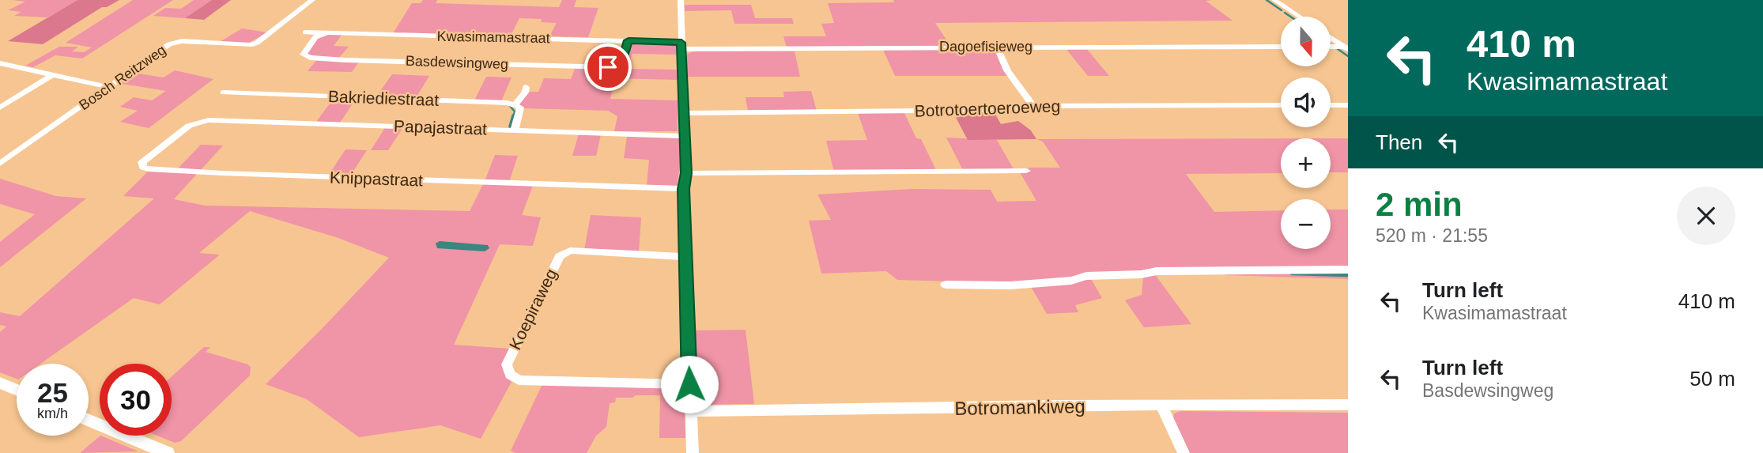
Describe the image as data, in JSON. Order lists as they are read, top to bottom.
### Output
{
  "streets": {
    "street": [
      "Kwasimamastraat",
      "Dagoefisieweg",
      "Basdewsingweg",
      "Bosch Reitzweg",
      "Bakriediestraat",
      "Botrotoertoeroeweg",
      "Papajastraat",
      "Knippastraat",
      "Koepiraweg",
      "Botromankiweg"
    ]
  },
  "crossings": [
    ["Kwasimamastraat", "Dagoefisieweg"],
    ["Kwasimamastraat", "Basdewsingweg"],
    ["Papajastraat", "Knippastraat"]
  ],
  "north": "bottom",
  "page": {
    "turn": ["410 m", "Kwasimamastraat"],
    "map_buttons": ["+", "−"],
    "then": "Then",
    "heading": ["2 min", "520 m · 21:55"],
    "list": [
      {
        "name": "Turn left",
        "note": "Kwasimamastraat",
        "value": "410 m"
      },
      {
        "name": "Turn left",
        "note": "Basdewsingweg",
        "value": "50 m"
      }
    ],
    "speed": "25 km/h",
    "limit": "30"
  }
}
